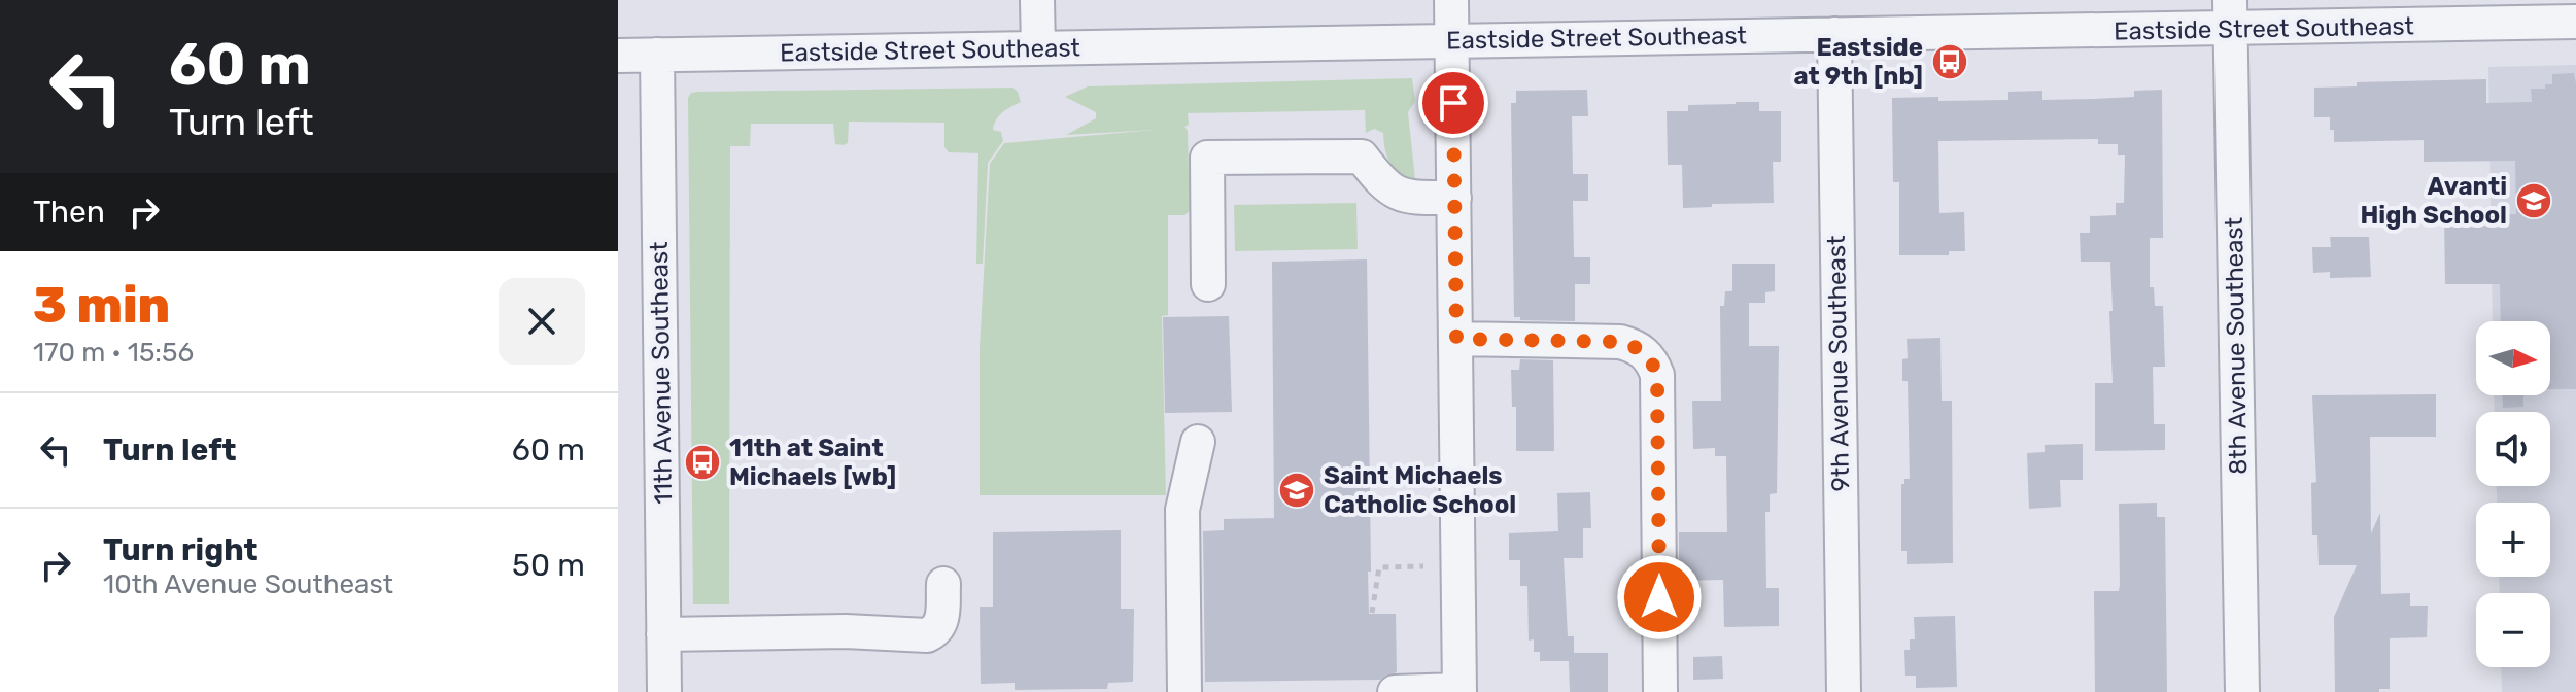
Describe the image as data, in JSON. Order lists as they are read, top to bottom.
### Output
{
  "streets": {
    "street": [
      "Eastside Street Southeast",
      "8th Avenue Southeast",
      "9th Avenue Southeast",
      "11th Avenue Southeast"
    ]
  },
  "crossings": [
    ["Eastside Street Southeast", "8th Avenue Southeast"],
    ["Eastside Street Southeast", "9th Avenue Southeast"],
    ["Eastside Street Southeast", "11th Avenue Southeast"]
  ],
  "places": {
    "bus stop": ["Eastside at 9th [nb]", "11th at Saint Michaels [wb]"],
    "school or university": ["Avanti High School", "Saint Michaels Catholic School"]
  },
  "north": "right",
  "page": {
    "turn": ["60 m", "Turn left"],
    "then": "Then",
    "heading": ["3 min", "170 m · 15:56"],
    "map_buttons": ["+", "−"],
    "list": [
      {
        "name": "Turn left",
        "value": "60 m"
      },
      {
        "name": "Turn right",
        "note": "10th Avenue Southeast",
        "value": "50 m"
      }
    ]
  }
}
